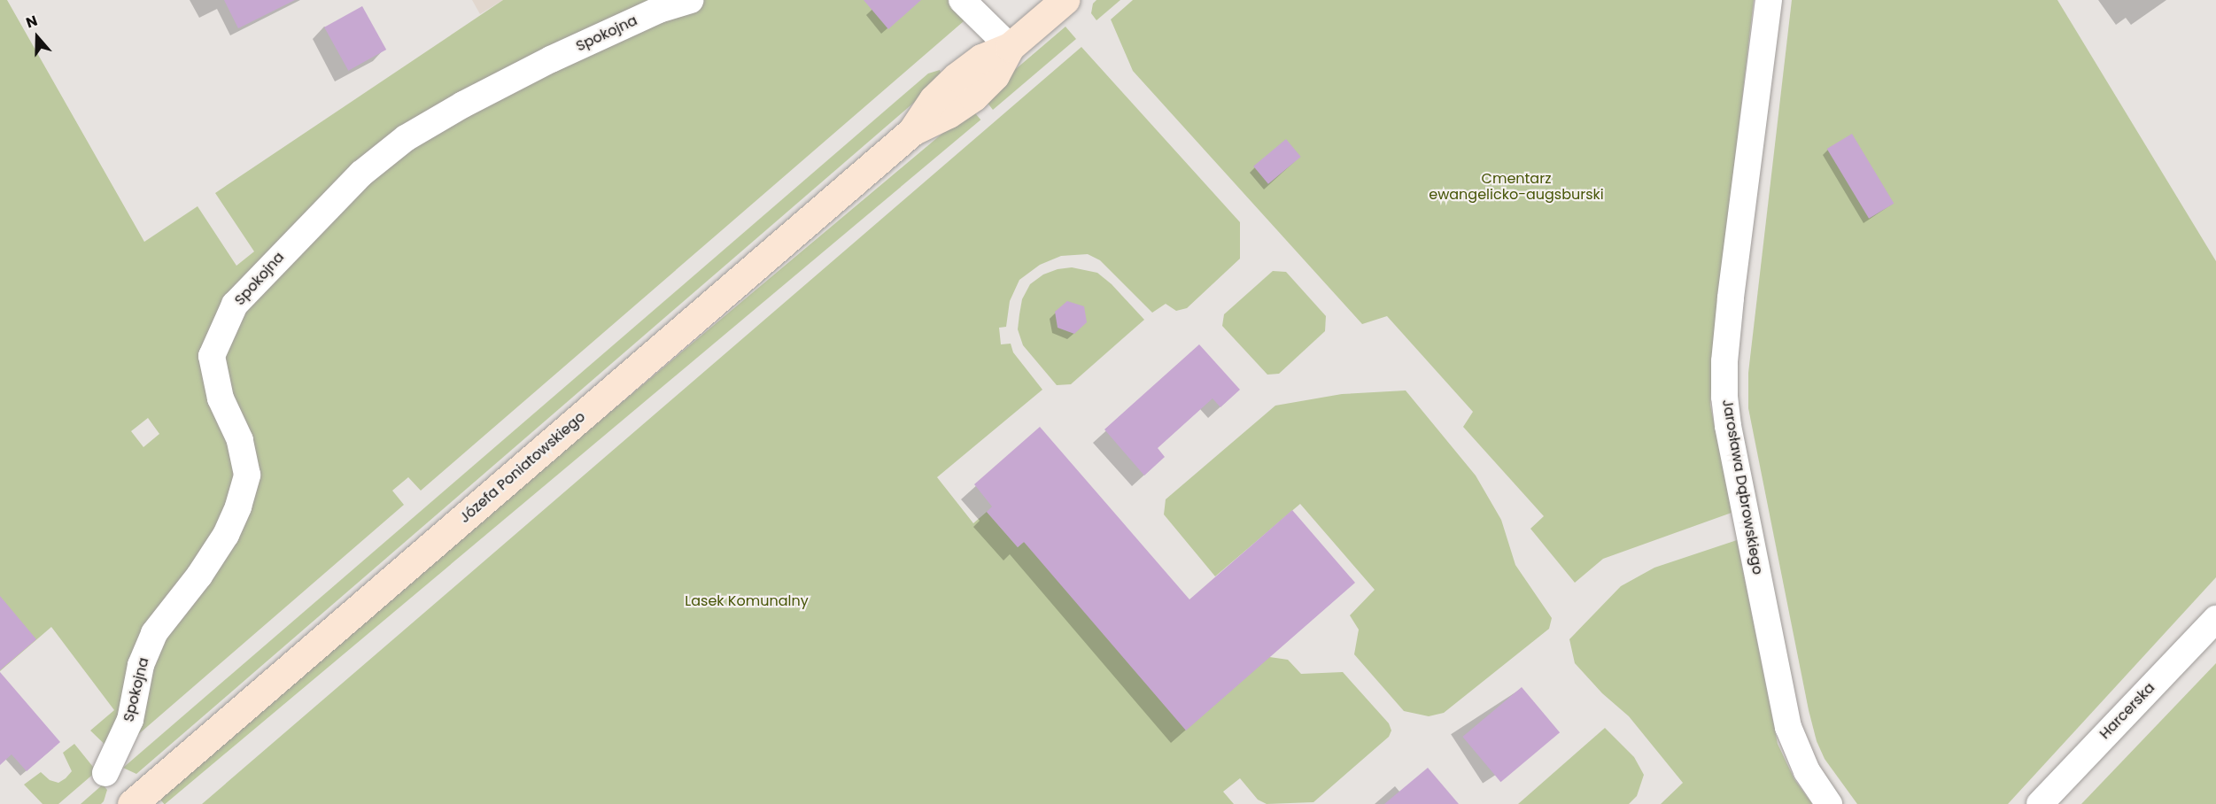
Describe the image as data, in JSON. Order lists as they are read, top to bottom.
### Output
{
  "streets": {
    "street": [
      "Spokojna",
      "Józefa Poniatowskiego",
      "Jarosława Dąbrowskiego",
      "Harcerska"
    ]
  },
  "parks": ["Cmentarz ewangelicko-augsburski", "Lasek Komunalny"],
  "north": "top"
}
